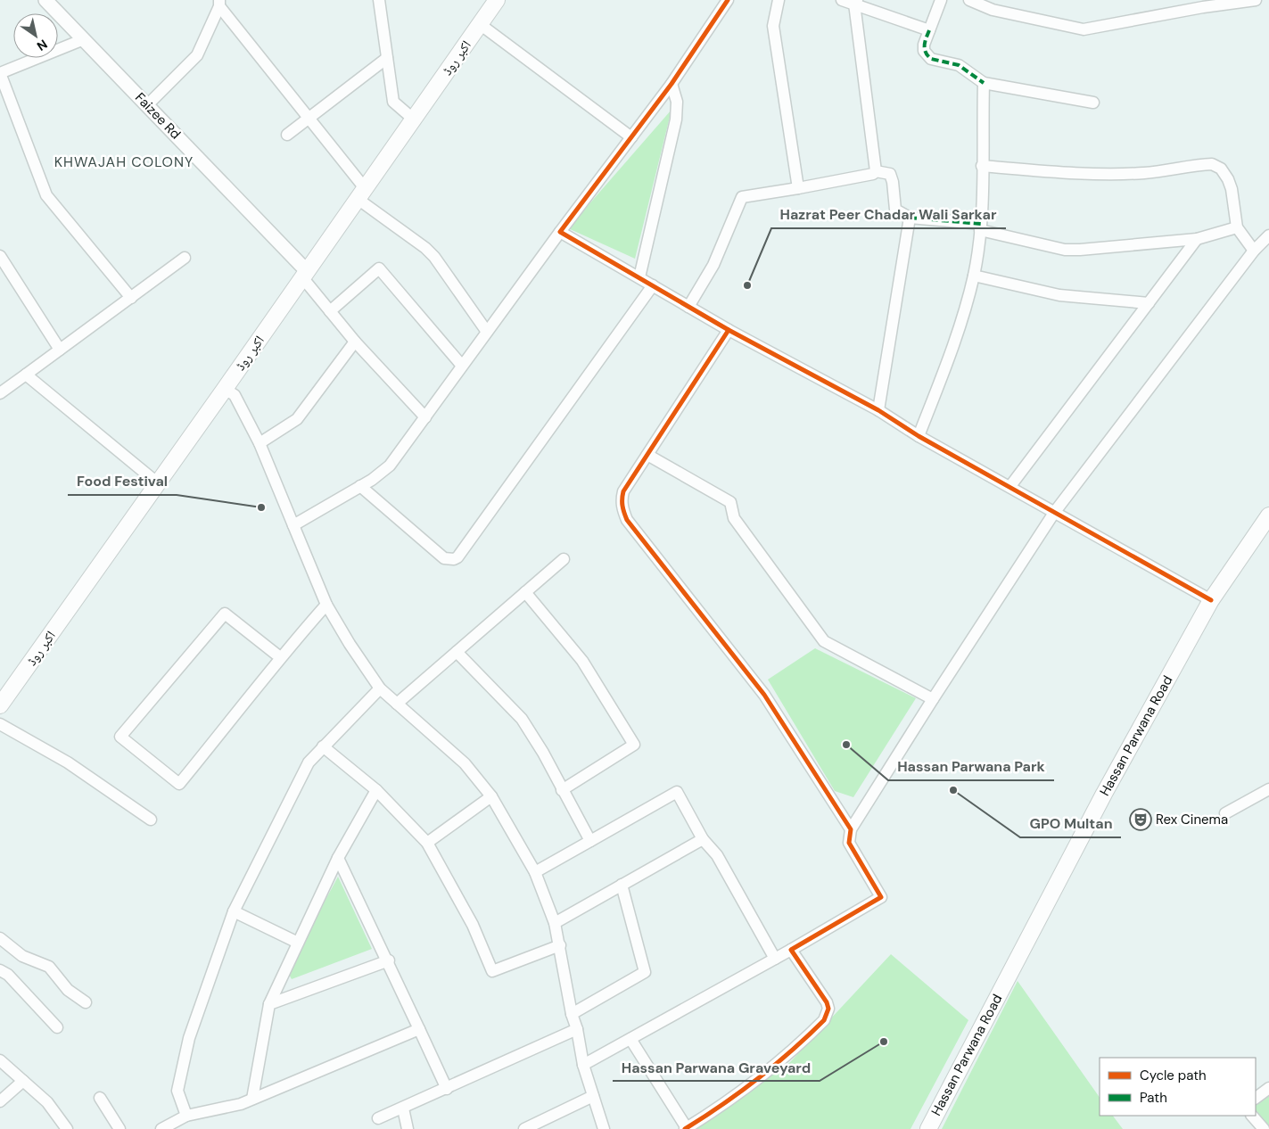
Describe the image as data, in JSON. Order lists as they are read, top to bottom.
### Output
{
  "streets": {
    "main road": ["اکبر روڈ", "Hassan Parwana Road"],
    "street": ["Faizee Rd"]
  },
  "crossings": [
    ["اکبر روڈ", "Faizee Rd"]
  ],
  "districts": ["KHWAJAH COLONY"],
  "places": {
    "other": [
      "Hazrat Peer Chadar Wali Sarkar",
      "Food Festival",
      "Hassan Parwana Park",
      "GPO Multan",
      "Hassan Parwana Graveyard"
    ],
    "theatre": ["Rex Cinema"]
  },
  "legend": ["Cycle path", "Path"],
  "north": "bottom right"
}
